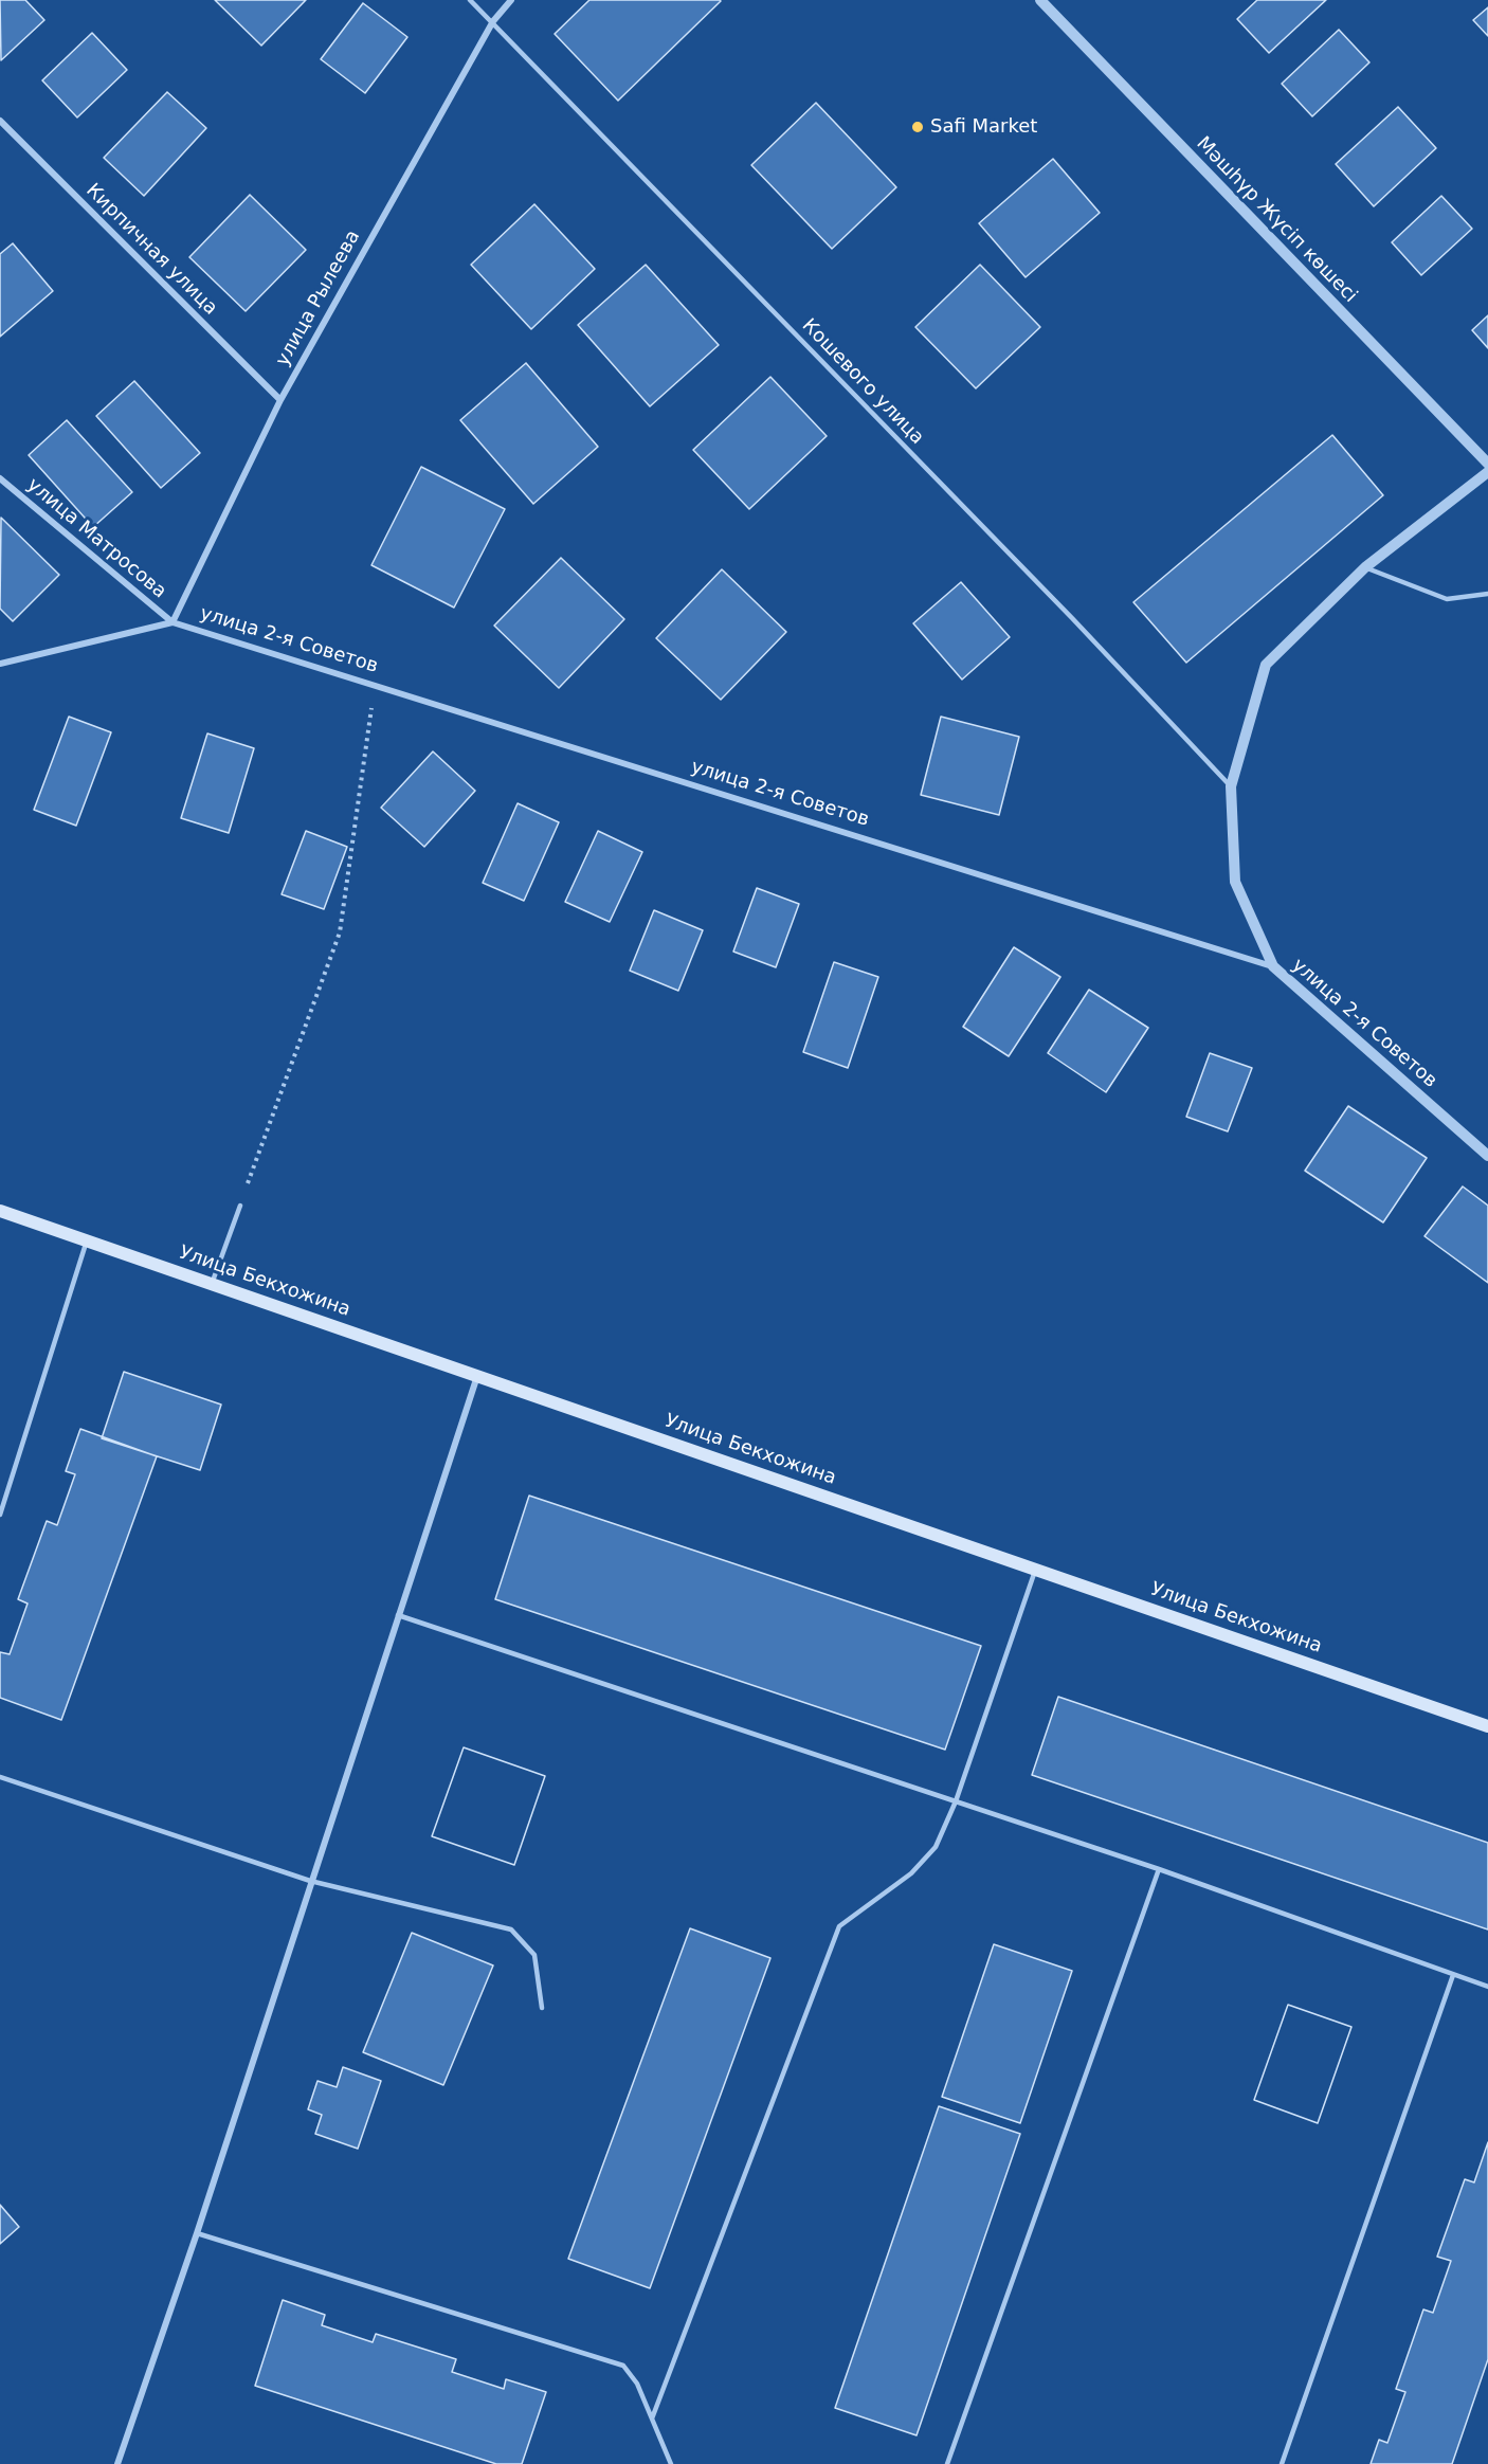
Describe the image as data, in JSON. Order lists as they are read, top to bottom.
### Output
{
  "streets": {
    "main road": ["Улица Бекхожина"],
    "street": [
      "Мәшһүр Жүсіп көшесі",
      "Кирпичная улица",
      "улица Рылеева",
      "улица Матросова",
      "улица 2-я Советов"
    ],
    "lane": ["Кошевого улица"]
  },
  "crossings": [
    ["Кирпичная улица", "улица Рылеева"],
    ["улица Рылеева", "Кошевого улица"],
    ["улица Рылеева", "улица Матросова"],
    ["улица Рылеева", "улица 2-я Советов"],
    ["улица Матросова", "улица 2-я Советов"]
  ],
  "places": ["Safi Market"]
}
